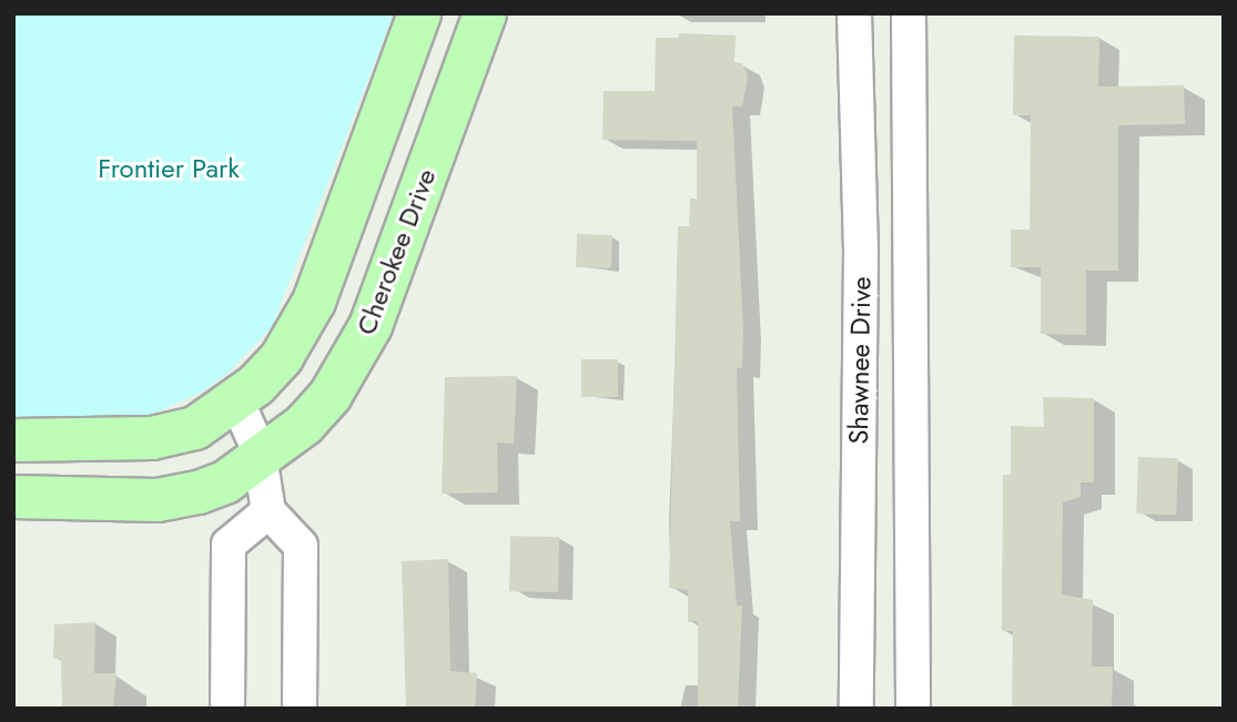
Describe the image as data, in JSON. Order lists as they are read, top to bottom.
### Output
{
  "streets": {
    "main road": ["Cherokee Drive"],
    "street": ["Shawnee Drive"]
  },
  "parks": ["Frontier Park"]
}
